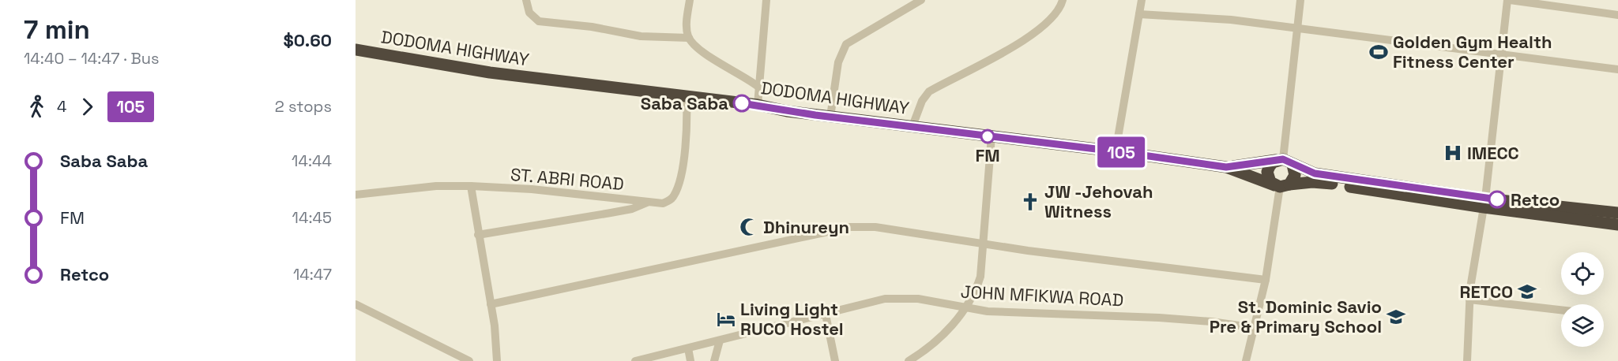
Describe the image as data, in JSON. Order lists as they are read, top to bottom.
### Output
{
  "streets": {
    "highway": ["DODOMA HIGHWAY"],
    "street": ["ST. ABRI ROAD", "JOHN MFIKWA ROAD"]
  },
  "crossings": [
    ["DODOMA HIGHWAY", "ST. ABRI ROAD"]
  ],
  "places": {
    "sports": ["Golden Gym Health Fitness Center"],
    "other": ["Saba Saba", "FM", "Retco"],
    "hospital": ["IMECC"],
    "church": ["JW -Jehovah Witness"],
    "mosque": ["Dhinureyn"],
    "school or university": ["RETCO", "St. Dominic Savio Pre & Primary School"],
    "hotel": ["Living Light RUCO Hostel"]
  },
  "lines": ["bus line 105"],
  "page": {
    "heading": ["7 min", "14:40 – 14:47 · Bus", "$0.60"],
    "on_map": "105",
    "legs": ["4", "105", "2 stops"],
    "list": [
      {
        "name": "Saba Saba",
        "value": "14:44"
      },
      {
        "name": "FM",
        "value": "14:45"
      },
      {
        "name": "Retco",
        "value": "14:47"
      }
    ]
  }
}
